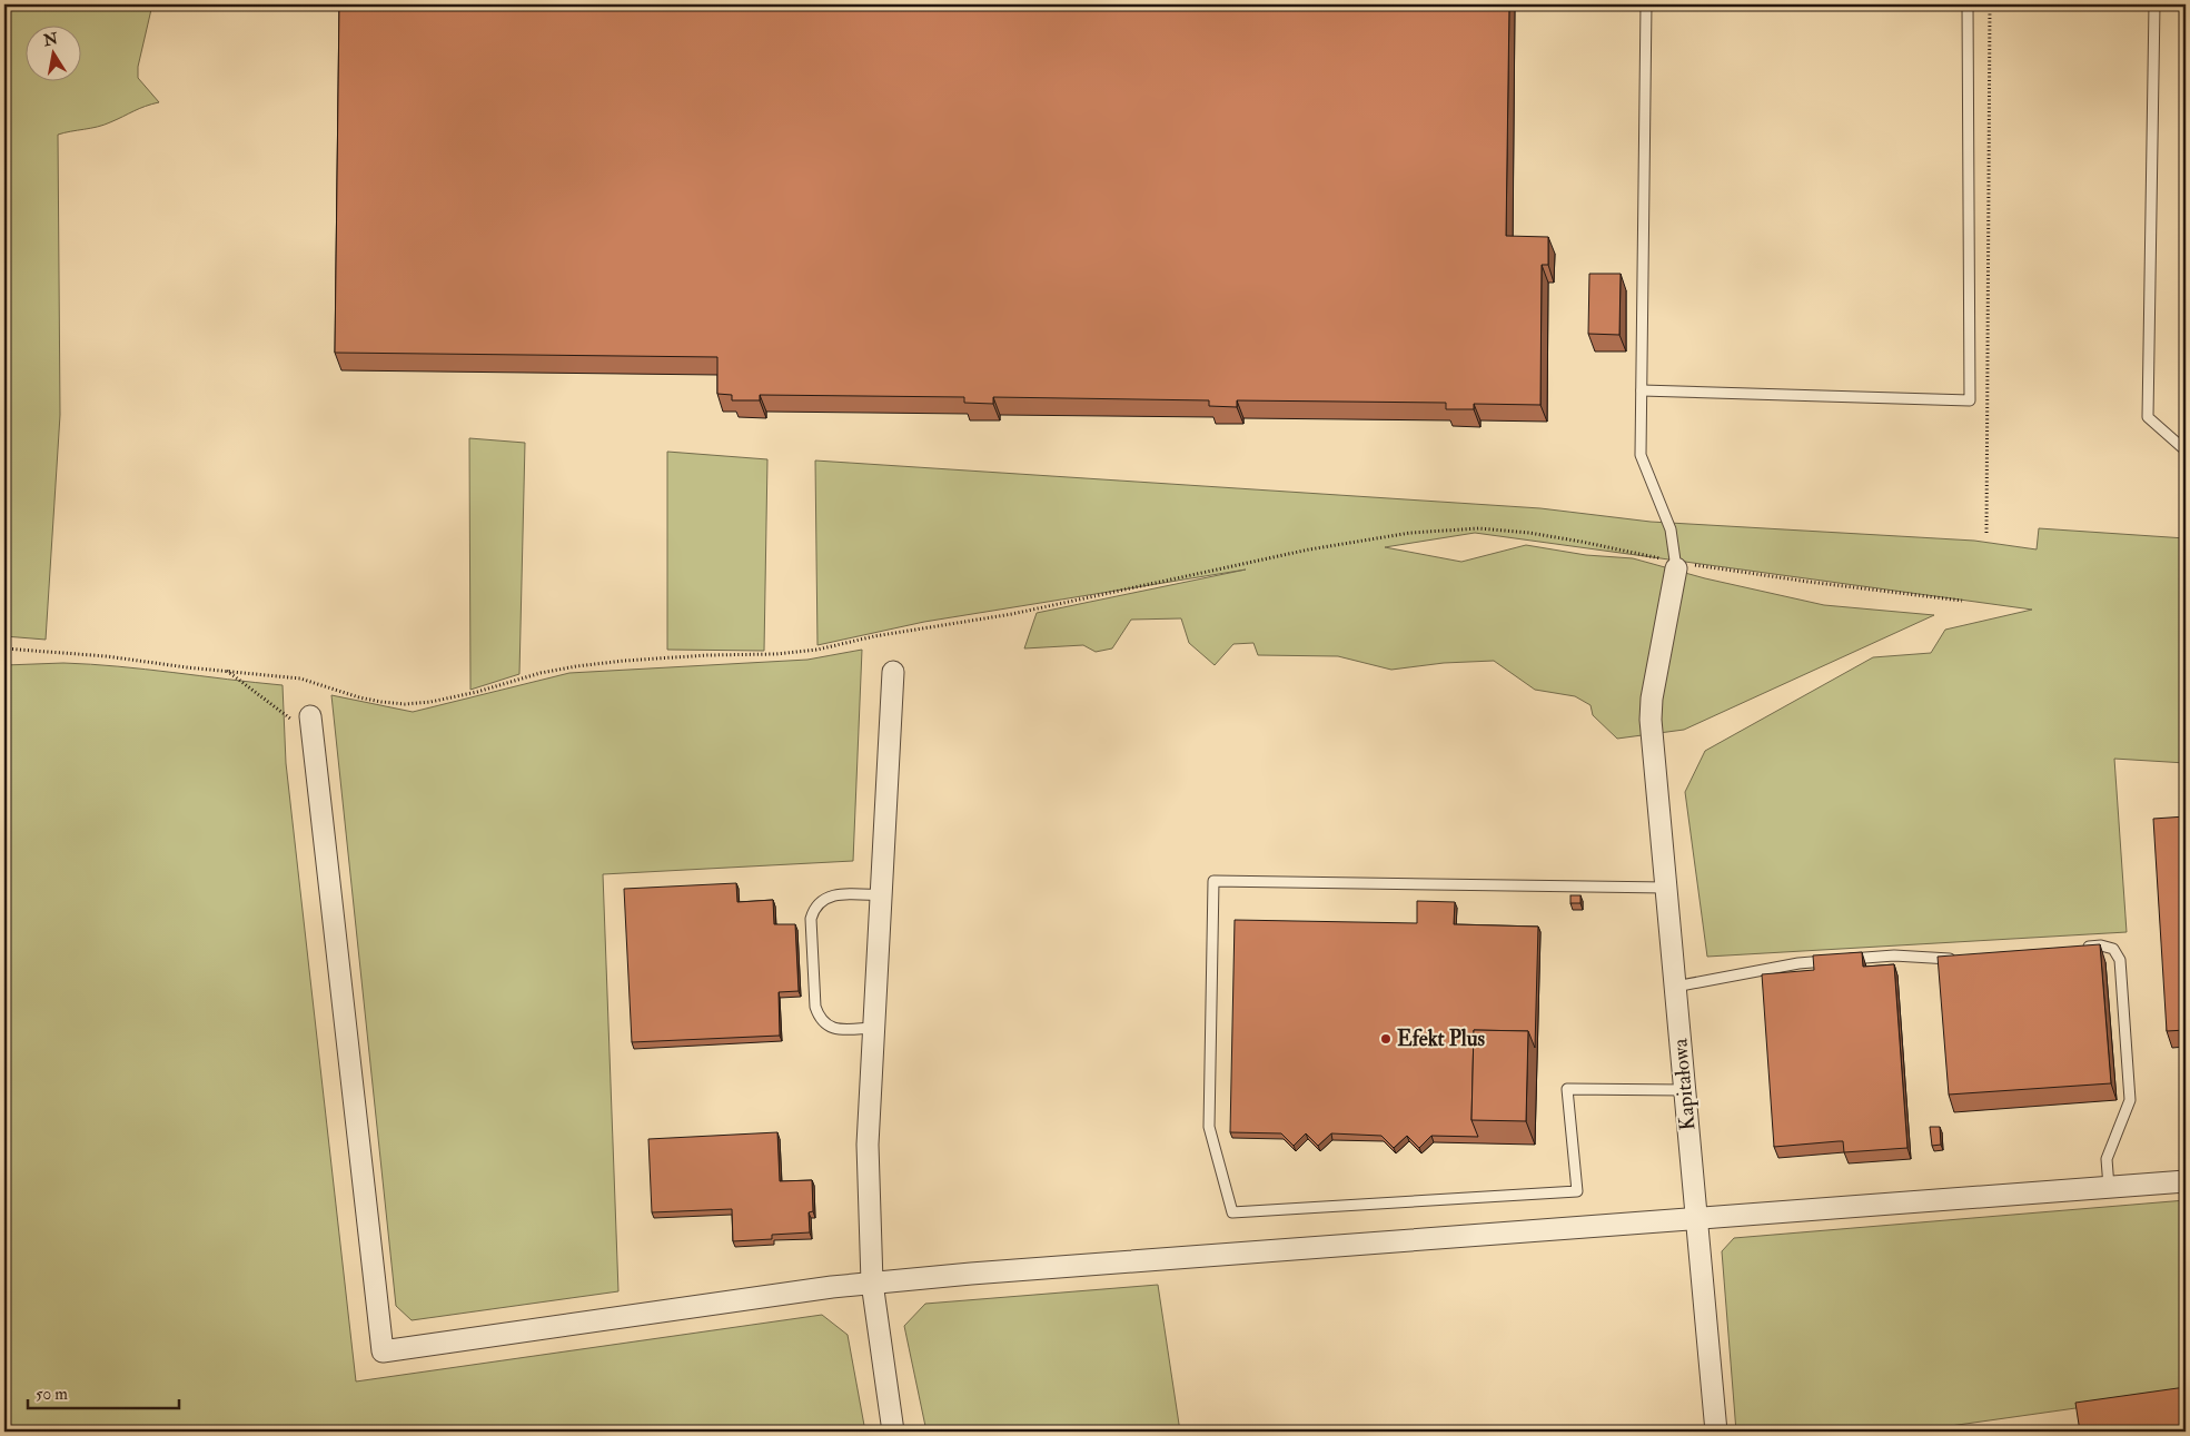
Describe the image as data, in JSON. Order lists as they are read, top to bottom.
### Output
{
  "streets": {
    "street": ["Kapitałowa"]
  },
  "places": ["Efekt Plus"],
  "scale_bar": "50 m",
  "north": "top"
}
